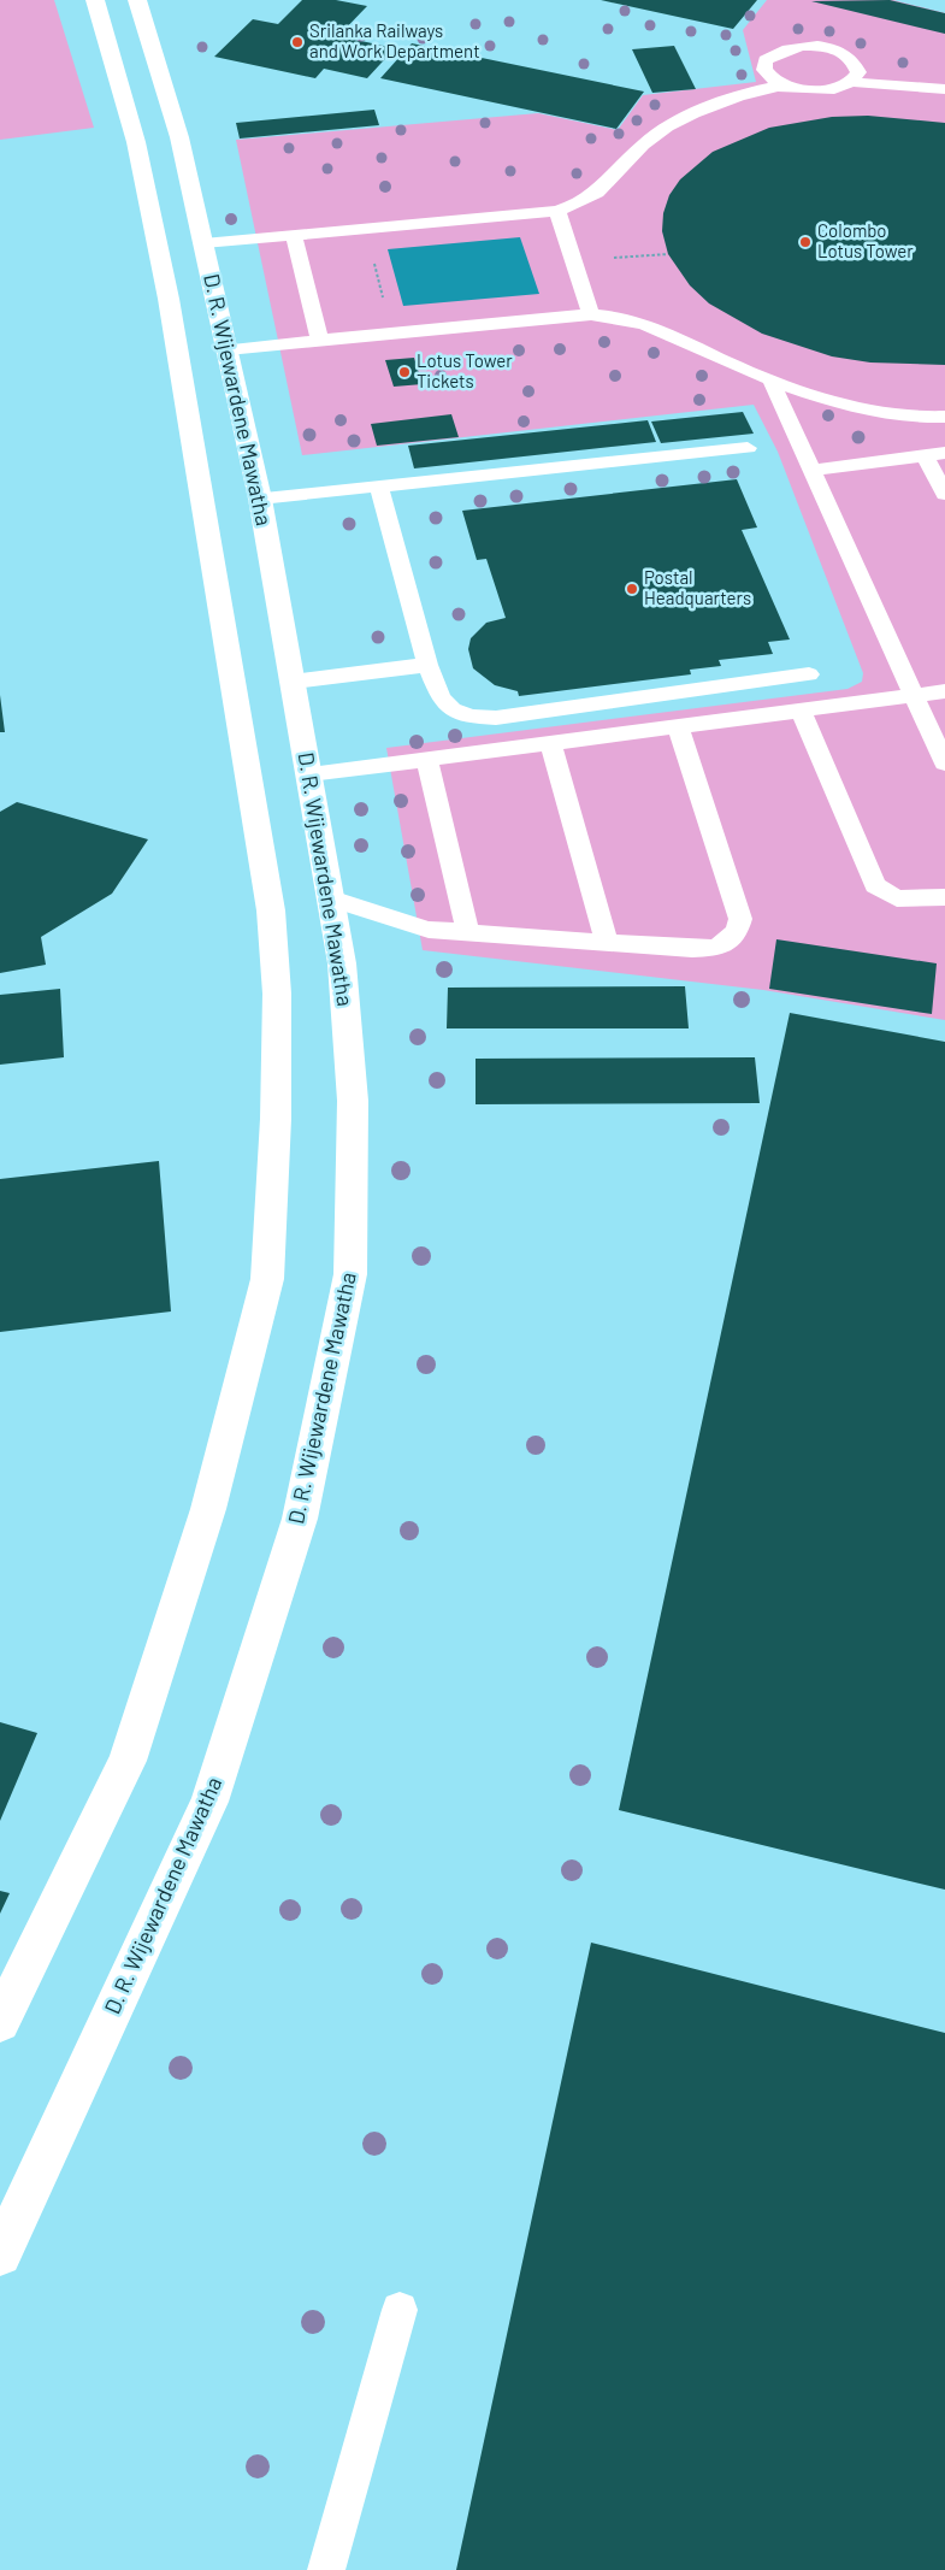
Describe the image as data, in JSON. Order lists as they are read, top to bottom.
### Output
{
  "streets": {
    "main road": ["D. R. Wijewardene Mawatha"]
  },
  "places": [
    "Srilanka Railways and Work Department",
    "Colombo Lotus Tower",
    "Lotus Tower Tickets",
    "Postal Headquarters"
  ]
}
